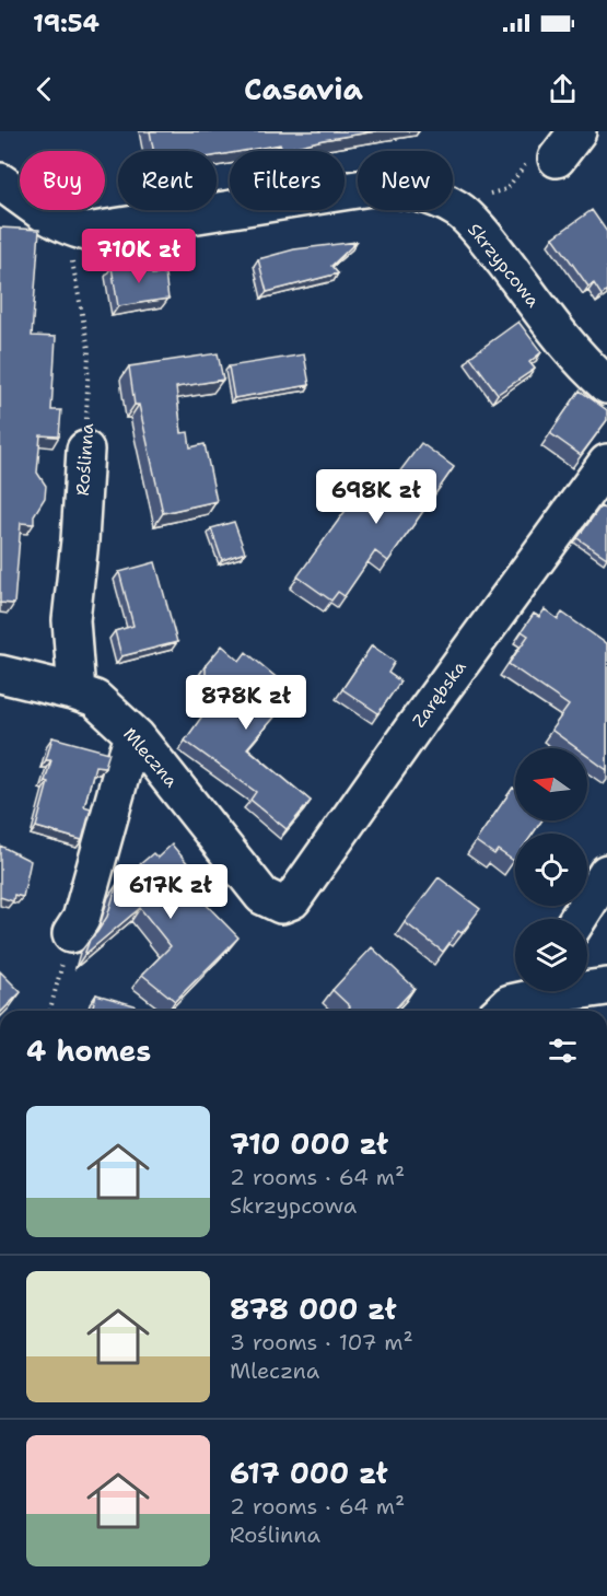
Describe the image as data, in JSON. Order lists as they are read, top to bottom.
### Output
{
  "streets": {
    "street": [
      "Skrzypcowa",
      "Roślinna",
      "Zarębska",
      "Mleczna"
    ]
  },
  "crossings": [
    ["Skrzypcowa", "Roślinna"],
    ["Roślinna", "Mleczna"],
    ["Zarębska", "Mleczna"]
  ],
  "north": "left",
  "page": {
    "status": "19:54",
    "header": "Casavia",
    "chip": [
      "Buy",
      "Rent",
      "Filters",
      "New"
    ],
    "price": [
      "710K zł",
      "698K zł",
      "878K zł",
      "617K zł"
    ],
    "heading": "4 homes",
    "list": [
      {
        "name": "710 000 zł",
        "note": "2 rooms · 64 m² · Skrzypcowa"
      },
      {
        "name": "878 000 zł",
        "note": "3 rooms · 107 m² · Mleczna"
      },
      {
        "name": "617 000 zł",
        "note": "2 rooms · 64 m² · Roślinna"
      }
    ]
  }
}
